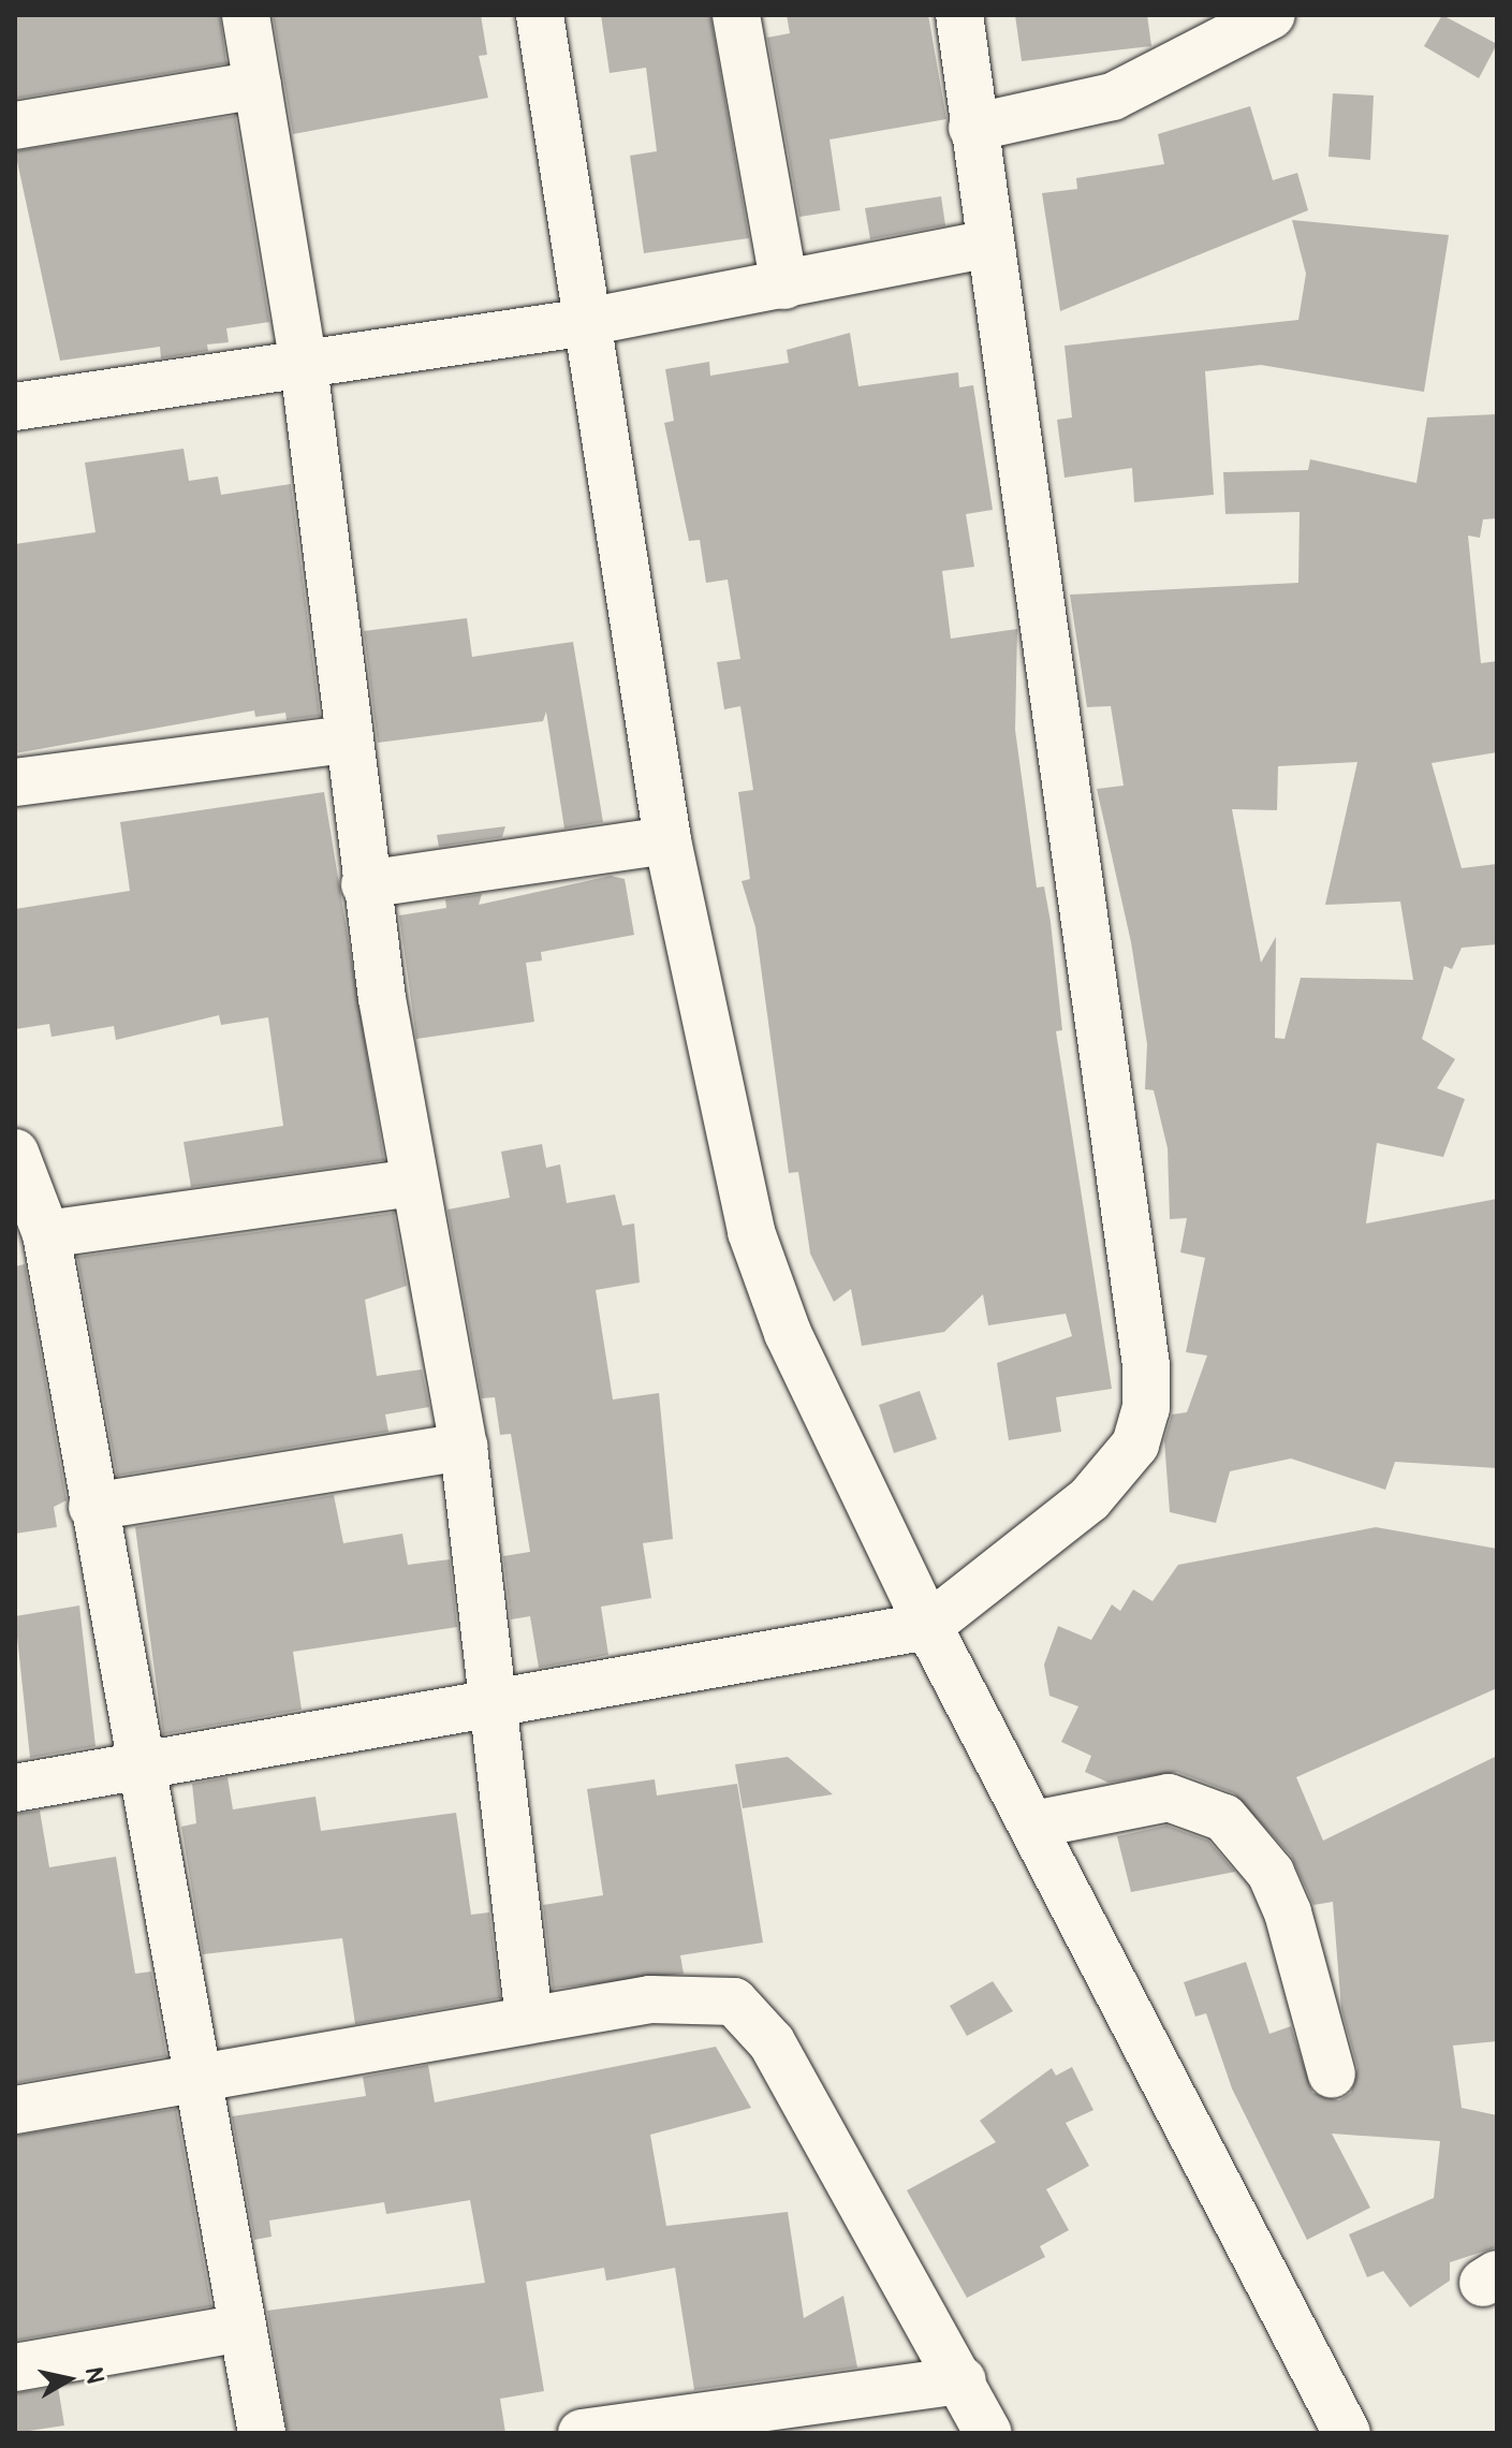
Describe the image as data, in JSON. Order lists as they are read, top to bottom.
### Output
{
  "north": "right"
}
